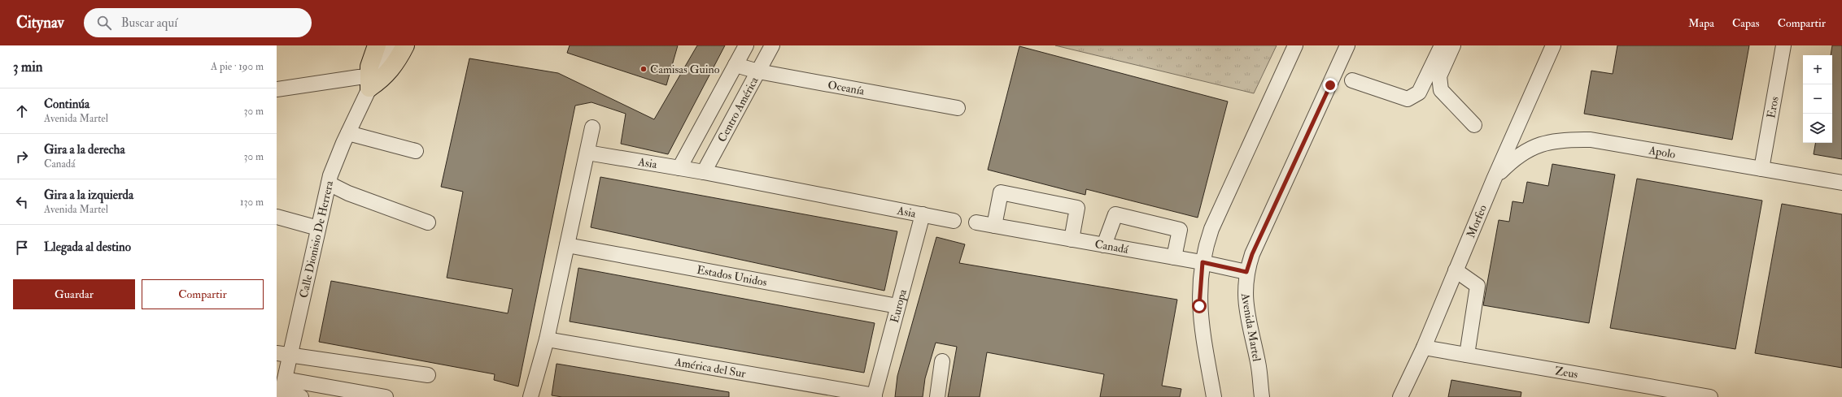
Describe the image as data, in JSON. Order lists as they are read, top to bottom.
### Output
{
  "streets": {
    "street": [
      "Oceanía",
      "Eros",
      "Centro América",
      "Apolo",
      "Asia",
      "Morfeo",
      "Calle Dionisio De Herrera",
      "Canadá",
      "Estados Unidos",
      "Europa",
      "Avenida Martel",
      "América del Sur",
      "Zeus"
    ]
  },
  "crossings": [
    ["Oceanía", "Centro América"],
    ["Eros", "Apolo"],
    ["Centro América", "Asia"],
    ["Apolo", "Morfeo"],
    ["Asia", "Europa"],
    ["Morfeo", "Zeus"],
    ["Canadá", "Avenida Martel"],
    ["Estados Unidos", "Europa"],
    ["Europa", "América del Sur"]
  ],
  "places": ["Camisas Guino"],
  "page": {
    "header": "Citynav",
    "search": "Buscar aquí",
    "nav": ["Mapa", "Capas", "Compartir"],
    "heading": ["3 min", "A pie · 190 m"],
    "map_buttons": ["+", "−"],
    "list": [
      ["Continúa", "Avenida Martel", "30 m"],
      ["Gira a la derecha", "Canadá", "30 m"],
      ["Gira a la izquierda", "Avenida Martel", "130 m"],
      "Llegada al destino"
    ],
    "buttons": ["Guardar", "Compartir"]
  }
}
